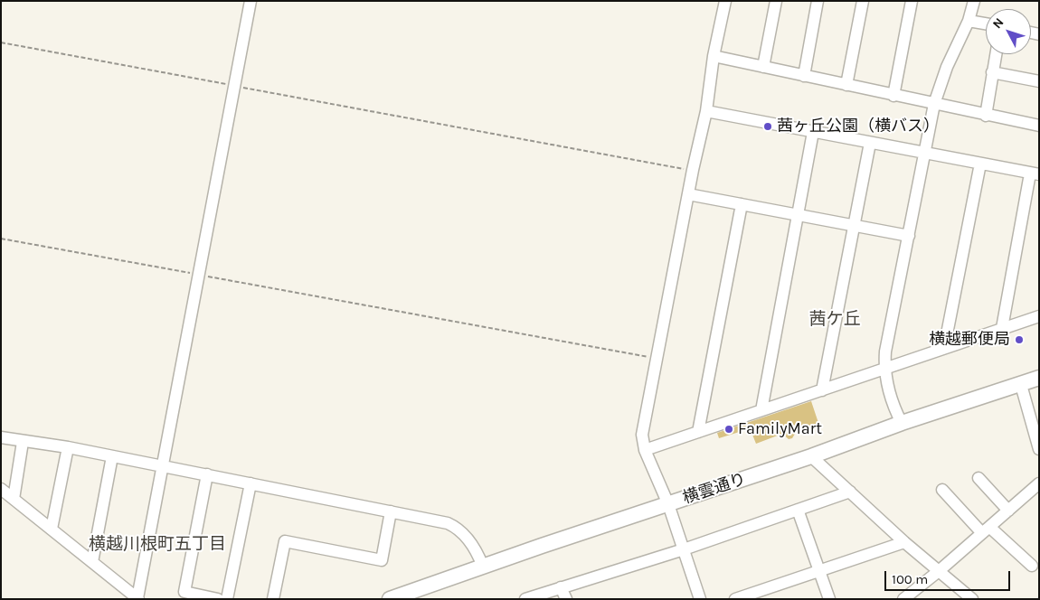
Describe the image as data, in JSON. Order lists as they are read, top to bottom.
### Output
{
  "streets": {
    "main road": ["横雲通り"]
  },
  "districts": ["茜ケ丘", "横越川根町五丁目"],
  "places": ["茜ヶ丘公園（横バス）", "横越郵便局", "FamilyMart"],
  "scale_bar": "100 m",
  "north": "top left"
}
